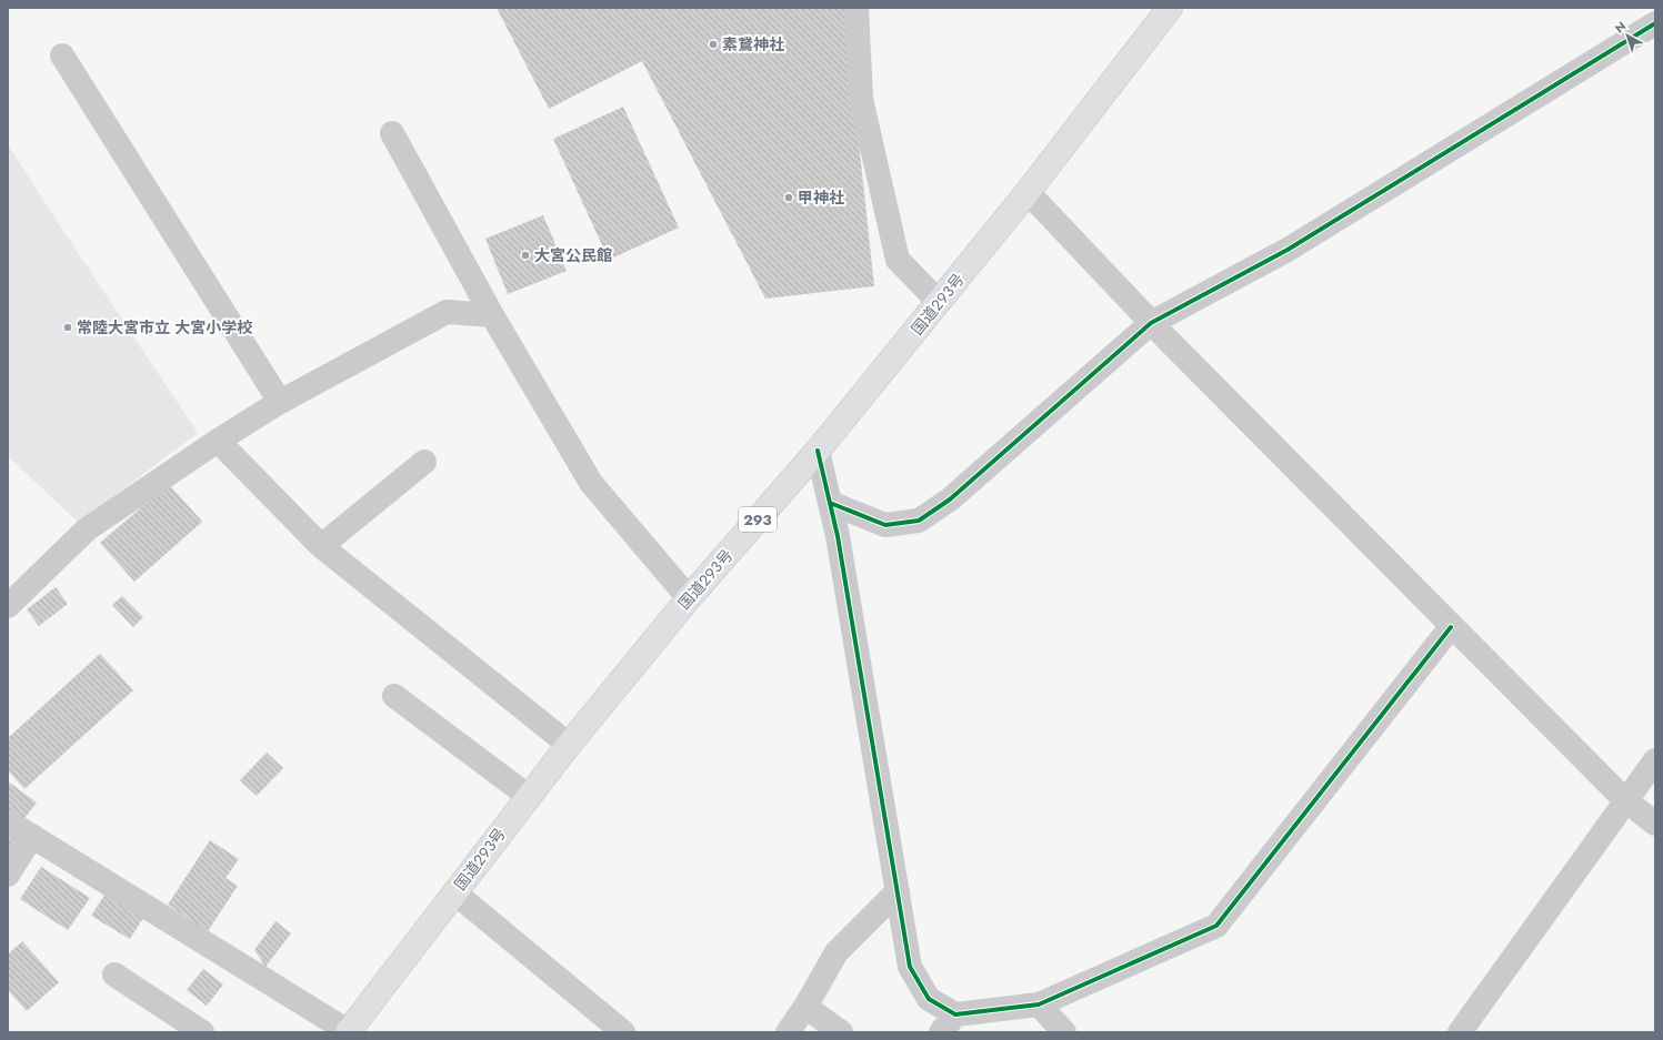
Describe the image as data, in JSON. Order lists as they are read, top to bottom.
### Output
{
  "streets": {
    "highway": ["国道293号", "293"]
  },
  "places": [
    "素鵞神社",
    "甲神社",
    "大宮公民館",
    "常陸大宮市立 大宮小学校"
  ],
  "north": "top left"
}
